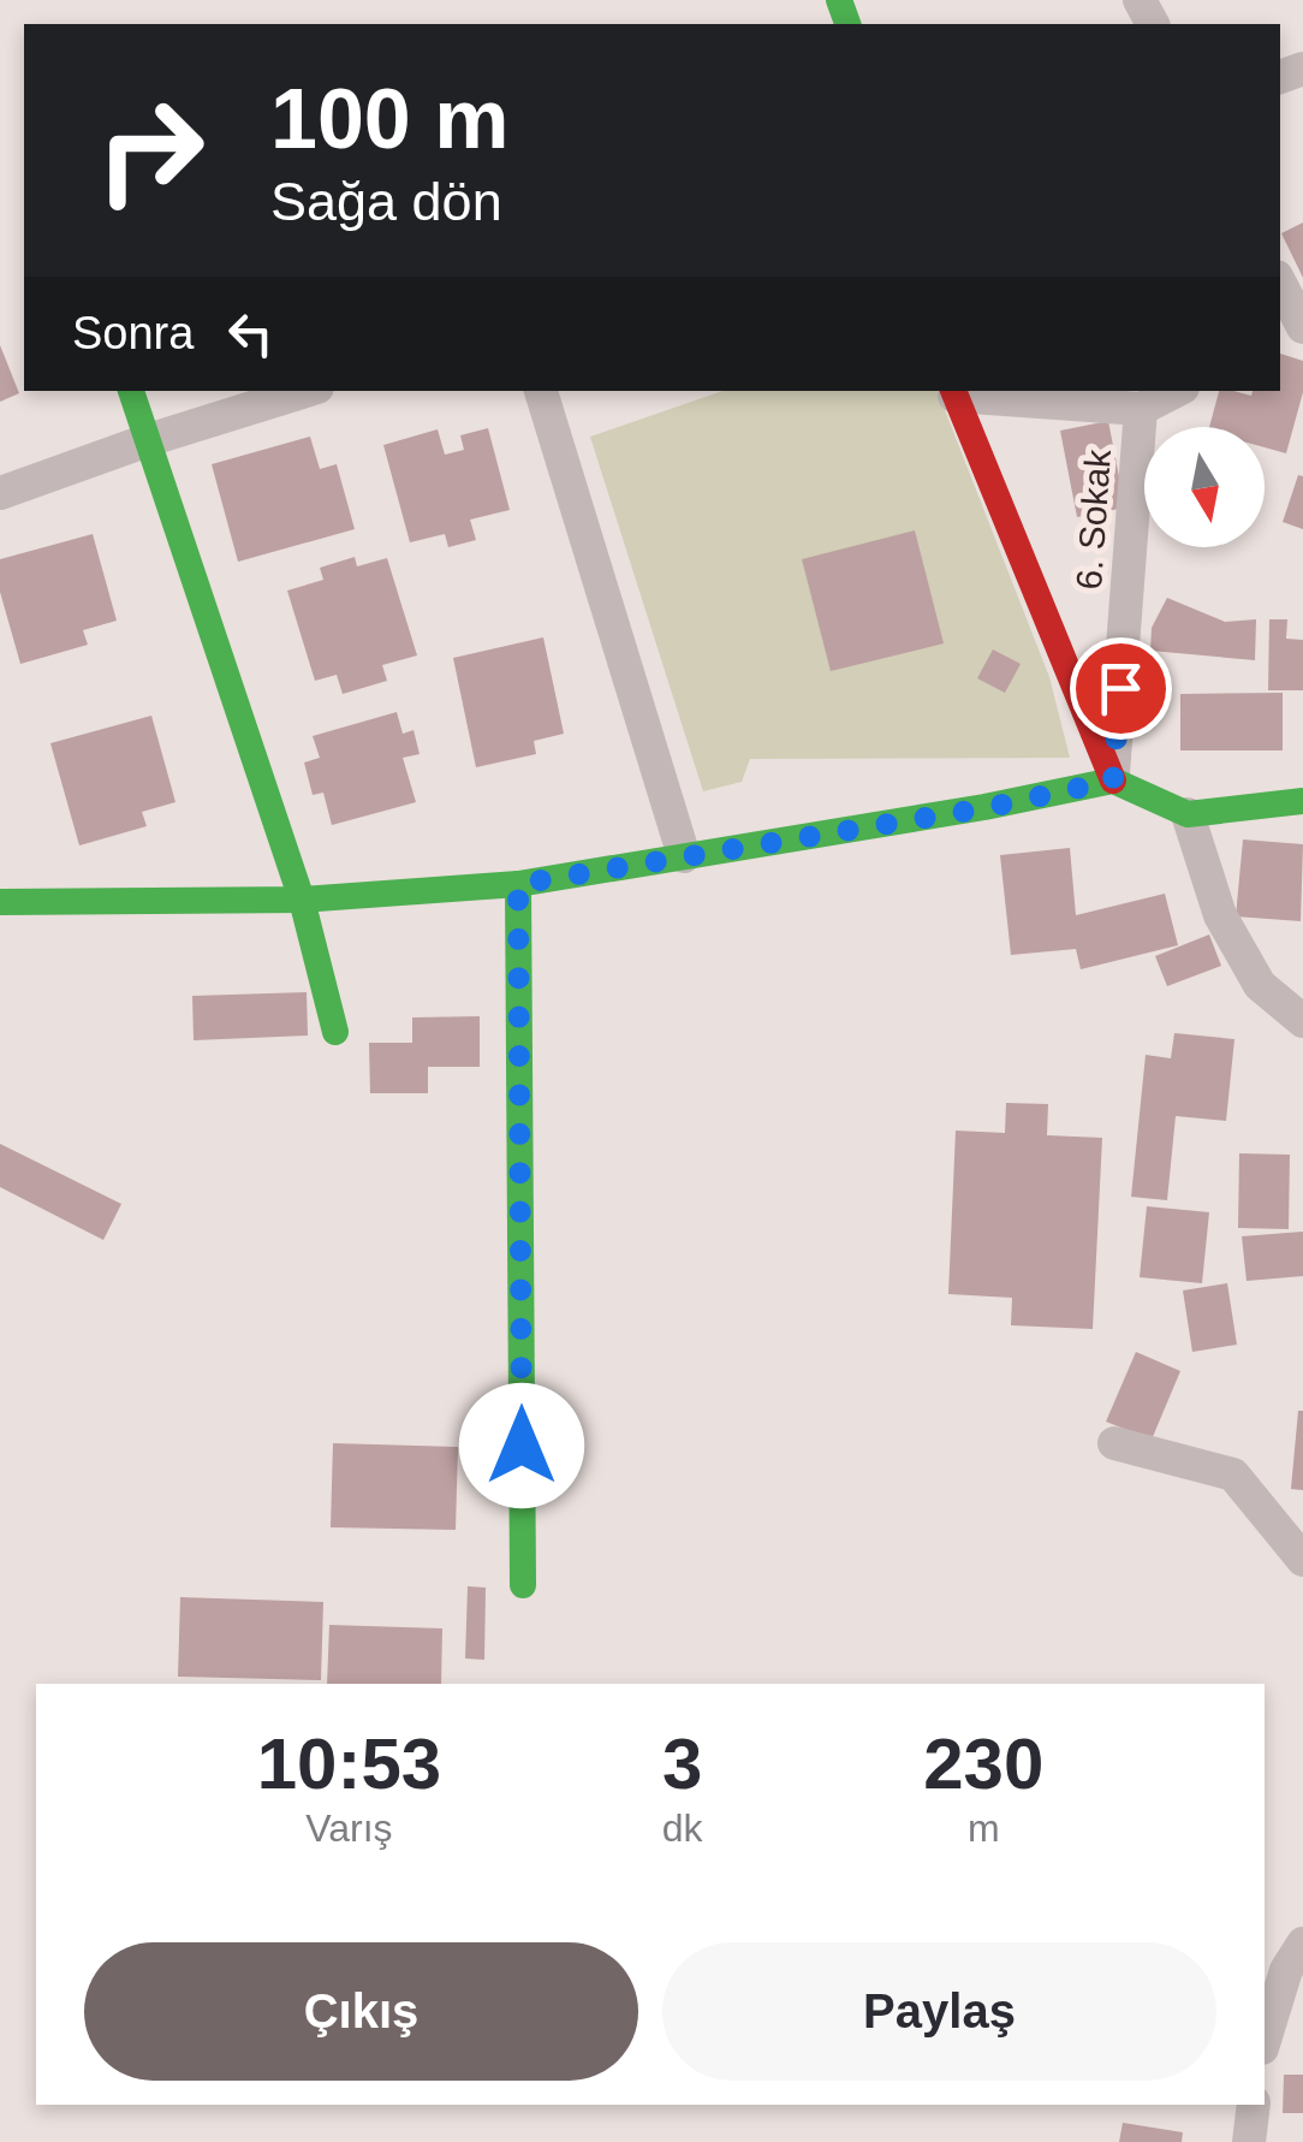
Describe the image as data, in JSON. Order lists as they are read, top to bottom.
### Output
{
  "streets": {
    "street": ["6. Sokak"]
  },
  "north": "bottom",
  "page": {
    "turn": ["100 m", "Sağa dön"],
    "then": "Sonra",
    "eta": [
      "10:53",
      "Varış",
      "3",
      "dk",
      "230",
      "m"
    ],
    "buttons": ["Çıkış", "Paylaş"]
  }
}
